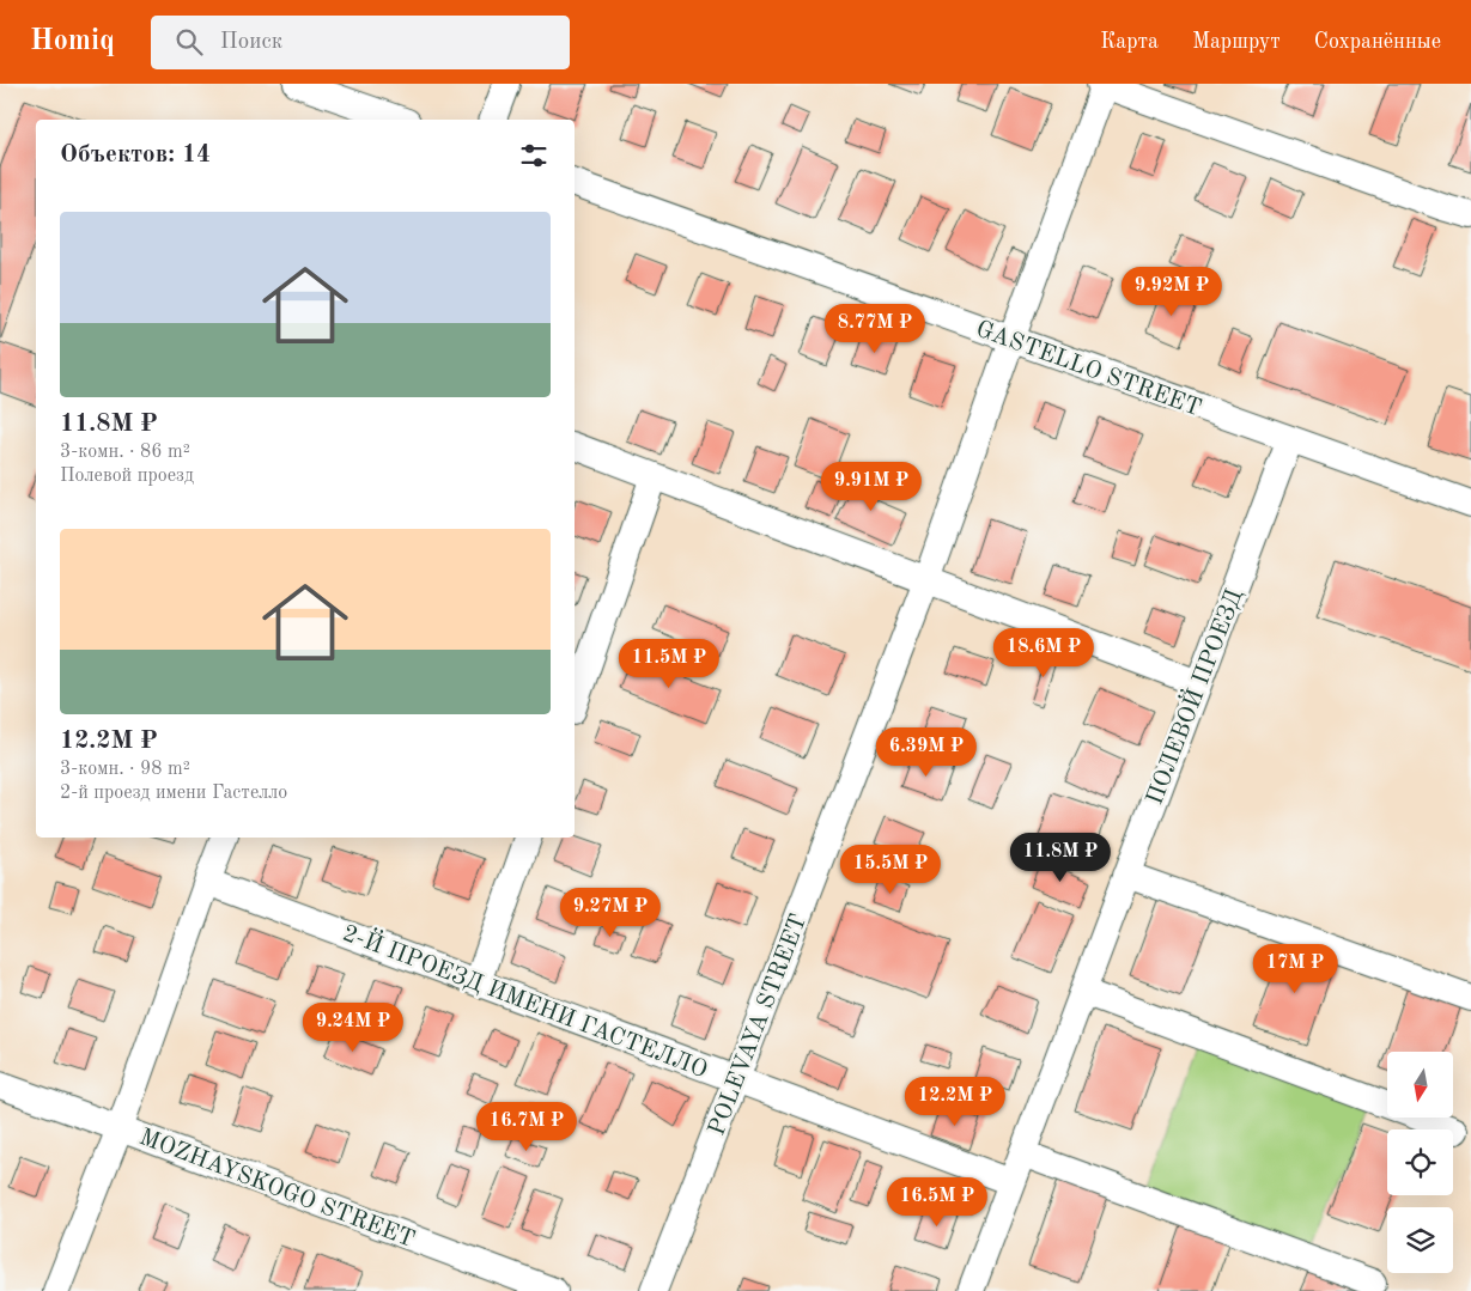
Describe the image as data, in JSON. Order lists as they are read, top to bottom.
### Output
{
  "streets": {
    "street": [
      "GASTELLO STREET",
      "ПОЛЕВОЙ ПРОЕЗД",
      "2-Й ПРОЕЗД ИМЕНИ ГАСТЕЛЛО",
      "POLEVAYA STREET",
      "MOZHAYSKOGO STREET"
    ]
  },
  "crossings": [
    ["GASTELLO STREET", "ПОЛЕВОЙ ПРОЕЗД"],
    ["GASTELLO STREET", "POLEVAYA STREET"],
    ["ПОЛЕВОЙ ПРОЕЗД", "2-Й ПРОЕЗД ИМЕНИ ГАСТЕЛЛО"],
    ["2-Й ПРОЕЗД ИМЕНИ ГАСТЕЛЛО", "POLEVAYA STREET"]
  ],
  "north": "bottom",
  "page": {
    "header": "Homiq",
    "search": "Поиск",
    "nav": ["Карта", "Маршрут", "Сохранённые"],
    "heading": "Объектов: 14",
    "list": [
      {
        "name": "11.8M ₽",
        "note": "3-комн. · 86 m² · Полевой проезд"
      },
      {
        "name": "12.2M ₽",
        "note": "3-комн. · 98 m² · 2-й проезд имени Гастелло"
      }
    ],
    "price": [
      "9.92M ₽",
      "8.77M ₽",
      "9.91M ₽",
      "18.6M ₽",
      "11.5M ₽",
      "6.39M ₽",
      "11.8M ₽",
      "15.5M ₽",
      "9.27M ₽",
      "17M ₽",
      "9.24M ₽",
      "12.2M ₽",
      "16.7M ₽",
      "16.5M ₽"
    ]
  }
}
